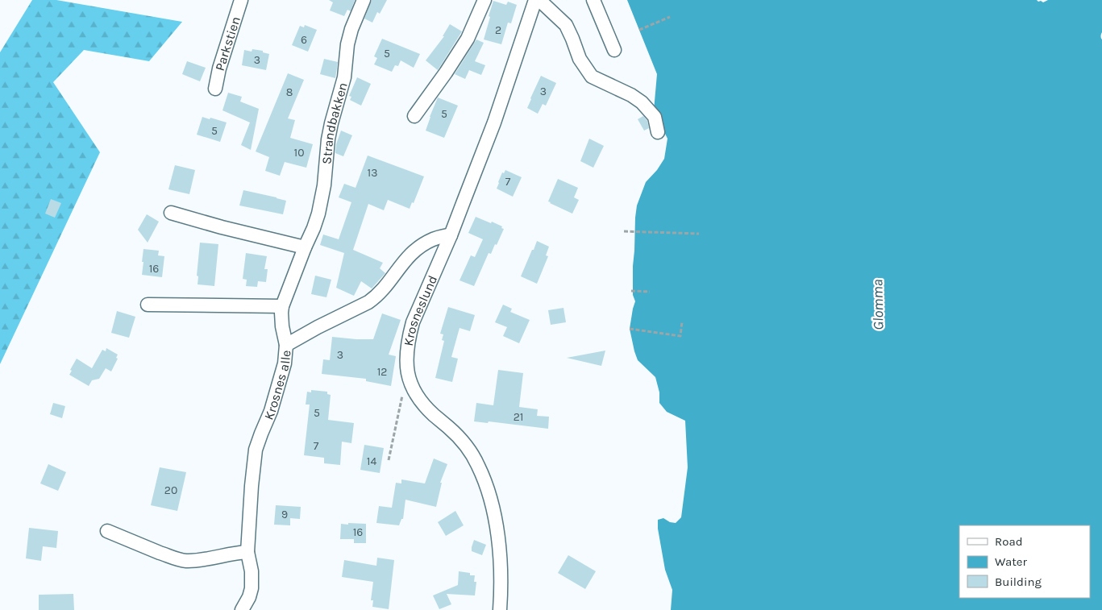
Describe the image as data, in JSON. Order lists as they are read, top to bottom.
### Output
{
  "streets": {
    "street": [
      "Parkstien",
      "Strandbakken",
      "Krosneslund",
      "Krosnes alle"
    ]
  },
  "crossings": [
    ["Strandbakken", "Krosnes alle"],
    ["Krosneslund", "Krosnes alle"]
  ],
  "water": ["Glomma"],
  "house_numbers": [
    "2",
    "6",
    "5",
    "3",
    "3",
    "8",
    "5",
    "5",
    "10",
    "13",
    "7",
    "16",
    "3",
    "12",
    "5",
    "21",
    "7",
    "14",
    "20",
    "9",
    "16"
  ],
  "legend": ["Road", "Water", "Building"]
}
